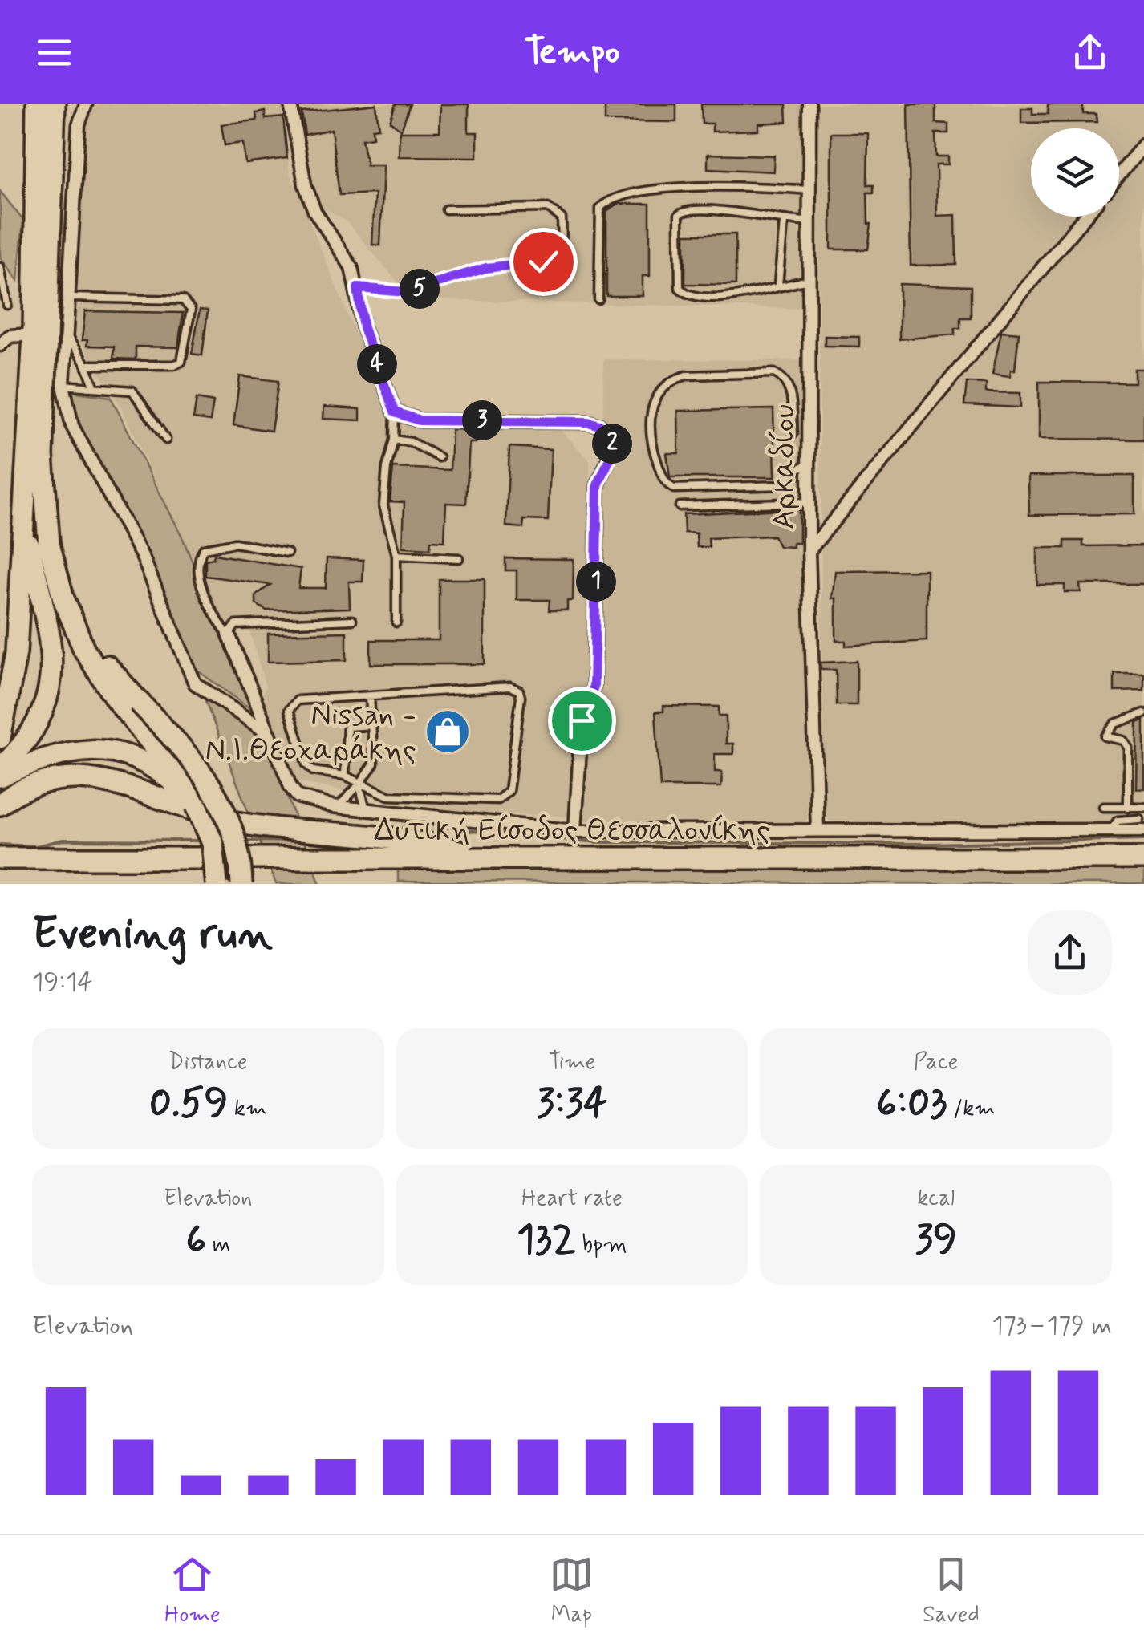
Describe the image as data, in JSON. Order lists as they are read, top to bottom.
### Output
{
  "streets": {
    "highway": ["Δυτική Είσοδος Θεσσαλονίκης"],
    "street": ["Αρκαδίου"]
  },
  "places": {
    "shop": ["Nissan - Ν.Ι.Θεοχαράκης"]
  },
  "page": {
    "header": "Tempo",
    "pins": [
      "5",
      "4",
      "3",
      "2",
      "1"
    ],
    "heading": ["Evening run", "19:14"],
    "stats": [
      ["Distance", "0.59 km"],
      ["Time", "3:34"],
      ["Pace", "6:03 /km"],
      ["Elevation", "6 m"],
      ["Heart rate", "132 bpm"],
      ["kcal", "39"]
    ],
    "chart": ["Elevation", "173–179 m"],
    "tabs": ["Home", "Map", "Saved"]
  }
}
